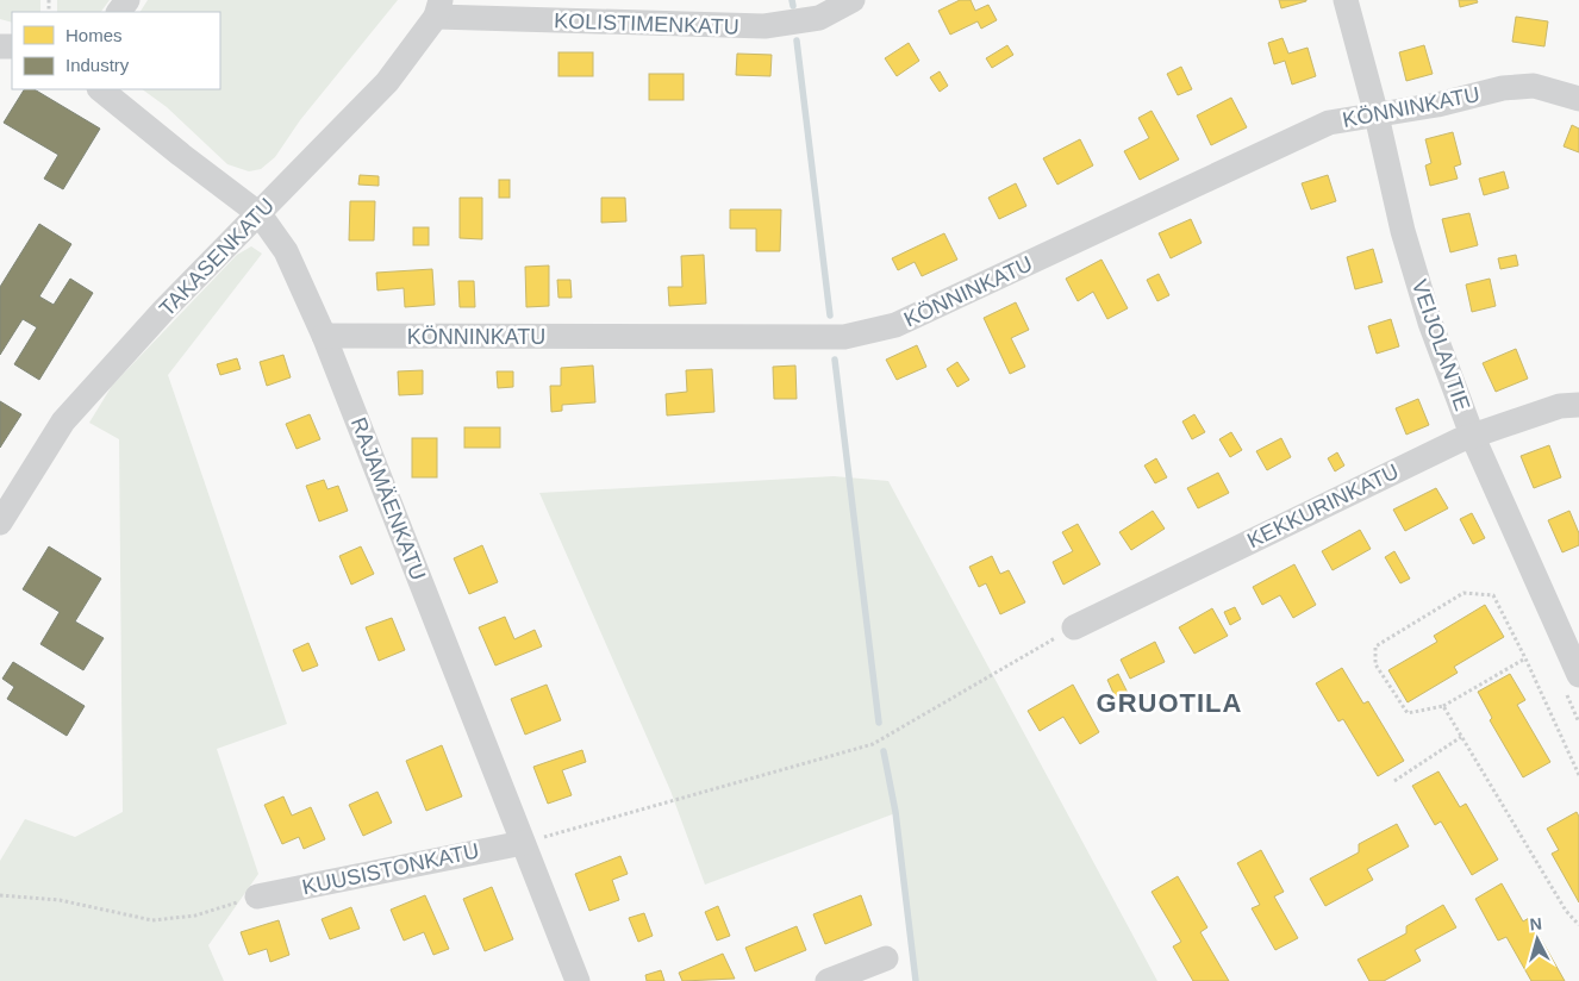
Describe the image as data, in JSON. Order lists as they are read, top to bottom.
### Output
{
  "streets": {
    "street": [
      "KOLISTIMENKATU",
      "KÖNNINKATU",
      "TAKASENKATU",
      "VEIJOLANTIE",
      "RAJAMÄENKATU",
      "KEKKURINKATU",
      "KUUSISTONKATU"
    ]
  },
  "crossings": [
    ["KOLISTIMENKATU", "TAKASENKATU"],
    ["KÖNNINKATU", "VEIJOLANTIE"],
    ["KÖNNINKATU", "RAJAMÄENKATU"],
    ["TAKASENKATU", "RAJAMÄENKATU"],
    ["VEIJOLANTIE", "KEKKURINKATU"],
    ["RAJAMÄENKATU", "KUUSISTONKATU"]
  ],
  "districts": ["GRUOTILA"],
  "legend": ["Homes", "Industry"],
  "north": "top"
}
